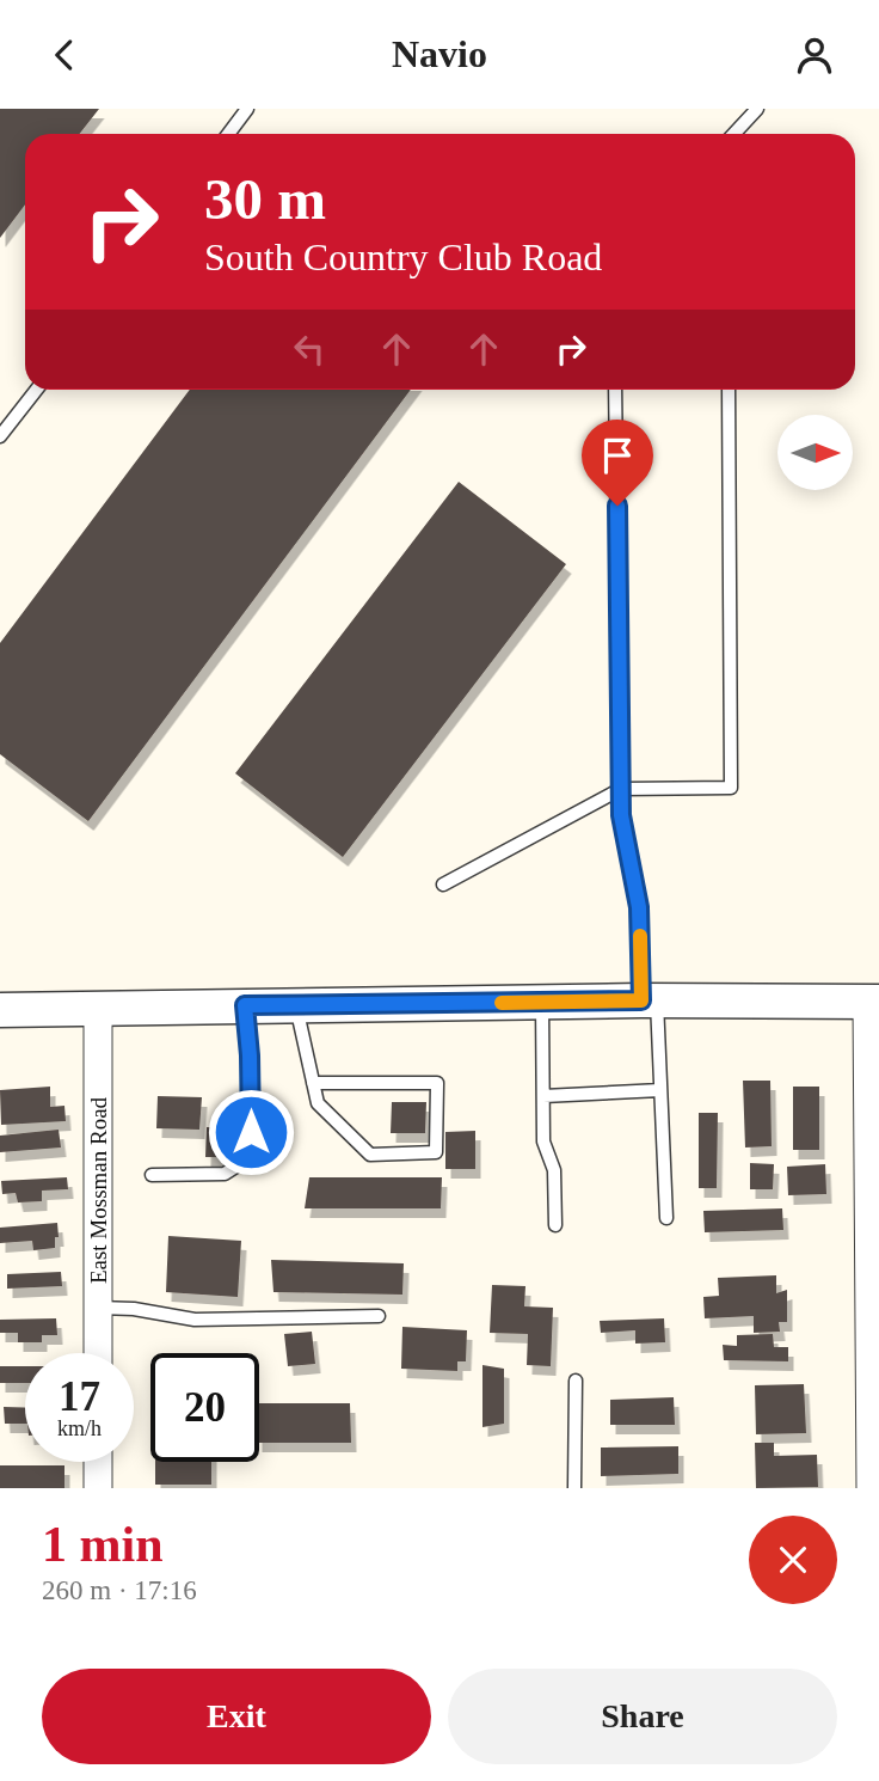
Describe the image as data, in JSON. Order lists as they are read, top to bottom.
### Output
{
  "streets": {
    "street": ["East Mossman Road"]
  },
  "north": "right",
  "page": {
    "header": "Navio",
    "turn": ["30 m", "South Country Club Road"],
    "speed": "17 km/h",
    "limit": "20",
    "heading": ["1 min", "260 m · 17:16"],
    "buttons": ["Exit", "Share"]
  }
}
